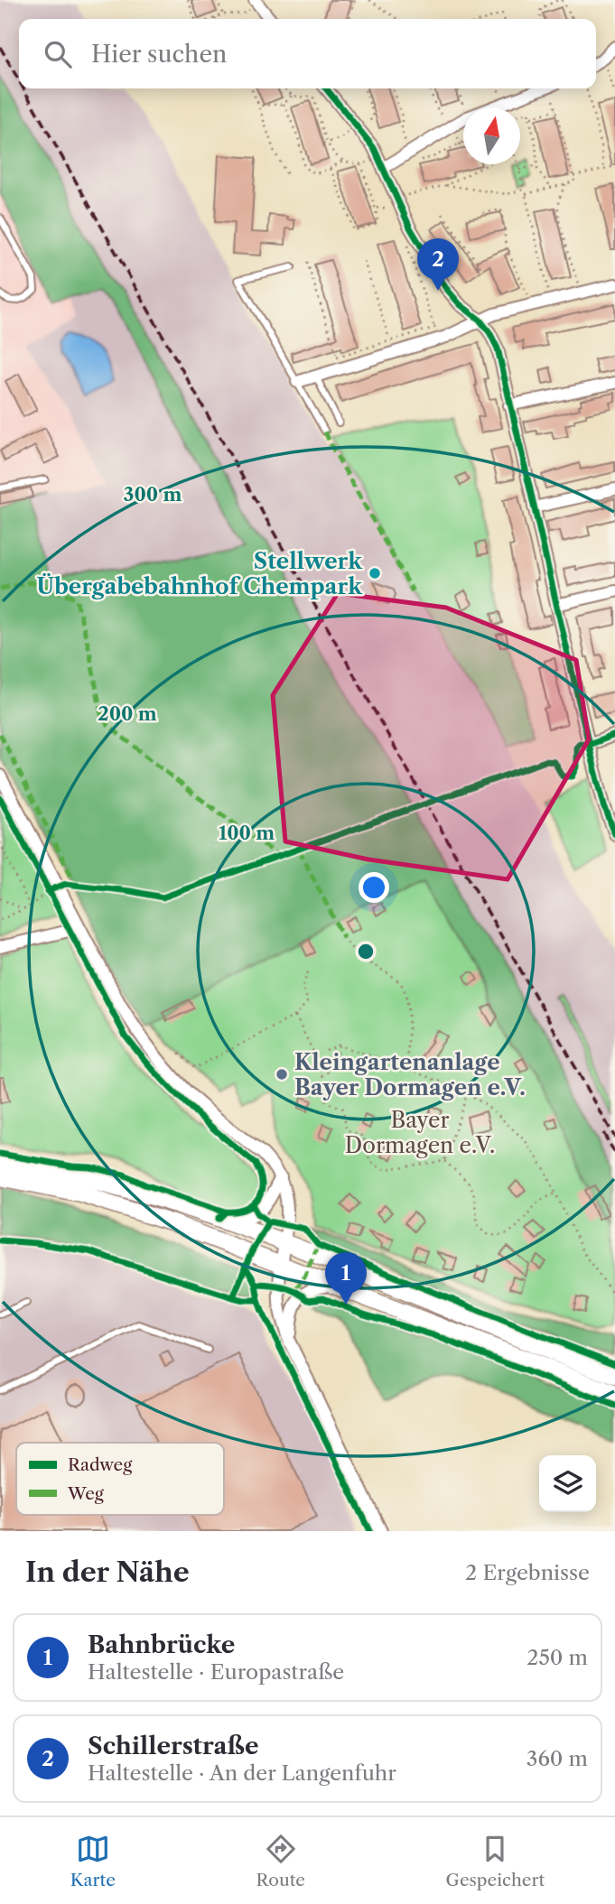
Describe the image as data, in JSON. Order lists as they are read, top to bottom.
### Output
{
  "parks": ["Bayer Dormagen e.V."],
  "places": ["Stellwerk Übergabebahnhof Chempark", "Kleingartenanlage Bayer Dormagen e.V."],
  "legend": ["Radweg", "Weg"],
  "north": "top",
  "page": {
    "search": "Hier suchen",
    "pins": ["2", "1"],
    "heading": ["In der Nähe", "2 Ergebnisse"],
    "list": [
      {
        "mark": "1",
        "name": "Bahnbrücke",
        "note": "Haltestelle · Europastraße",
        "value": "250 m"
      },
      {
        "mark": "2",
        "name": "Schillerstraße",
        "note": "Haltestelle · An der Langenfuhr",
        "value": "360 m"
      }
    ],
    "nav": ["Karte", "Route", "Gespeichert"]
  },
  "rings": ["300 m", "200 m", "100 m"]
}
